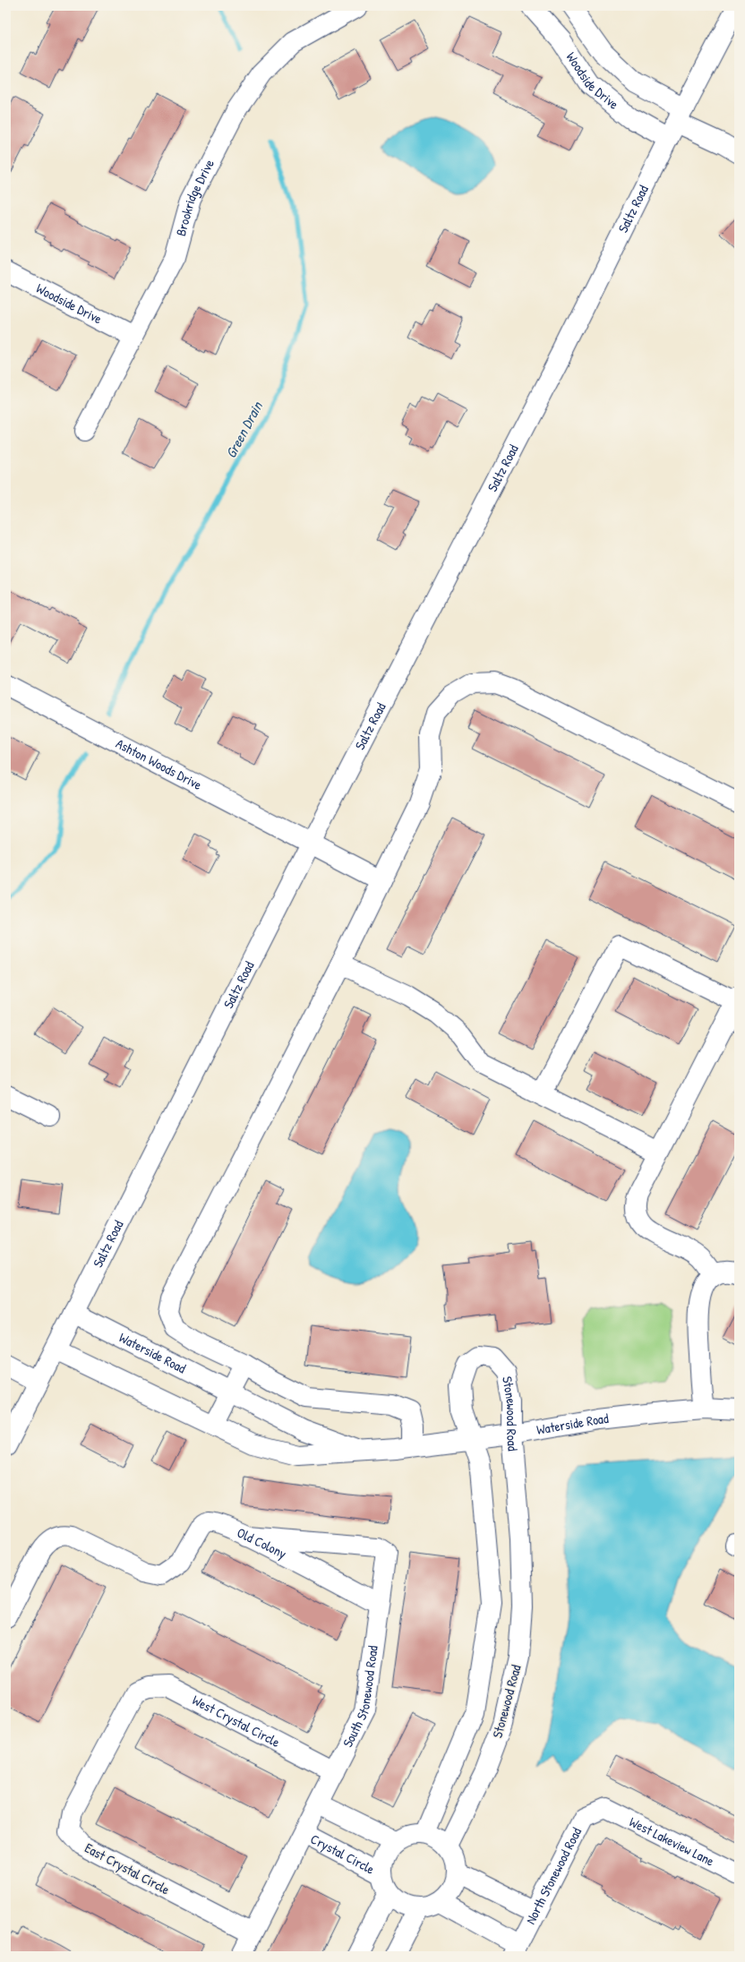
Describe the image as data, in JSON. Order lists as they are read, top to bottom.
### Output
{
  "streets": {
    "street": [
      "Woodside Drive",
      "Brookridge Drive",
      "Saltz Road",
      "Ashton Woods Drive",
      "Waterside Road",
      "Stonewood Road",
      "Old Colony",
      "South Stonewood Road",
      "West Crystal Circle",
      "West Lakeview Lane",
      "Crystal Circle",
      "East Crystal Circle",
      "North Stonewood Road"
    ]
  },
  "crossings": [
    ["Woodside Drive", "Brookridge Drive"],
    ["Woodside Drive", "Saltz Road"],
    ["Saltz Road", "Ashton Woods Drive"],
    ["Saltz Road", "Waterside Road"],
    ["Waterside Road", "Stonewood Road"],
    ["Stonewood Road", "Crystal Circle"],
    ["Old Colony", "South Stonewood Road"],
    ["South Stonewood Road", "West Crystal Circle"],
    ["South Stonewood Road", "Crystal Circle"],
    ["South Stonewood Road", "East Crystal Circle"],
    ["West Crystal Circle", "East Crystal Circle"],
    ["West Lakeview Lane", "North Stonewood Road"]
  ],
  "water": ["Green Drain"]
}
